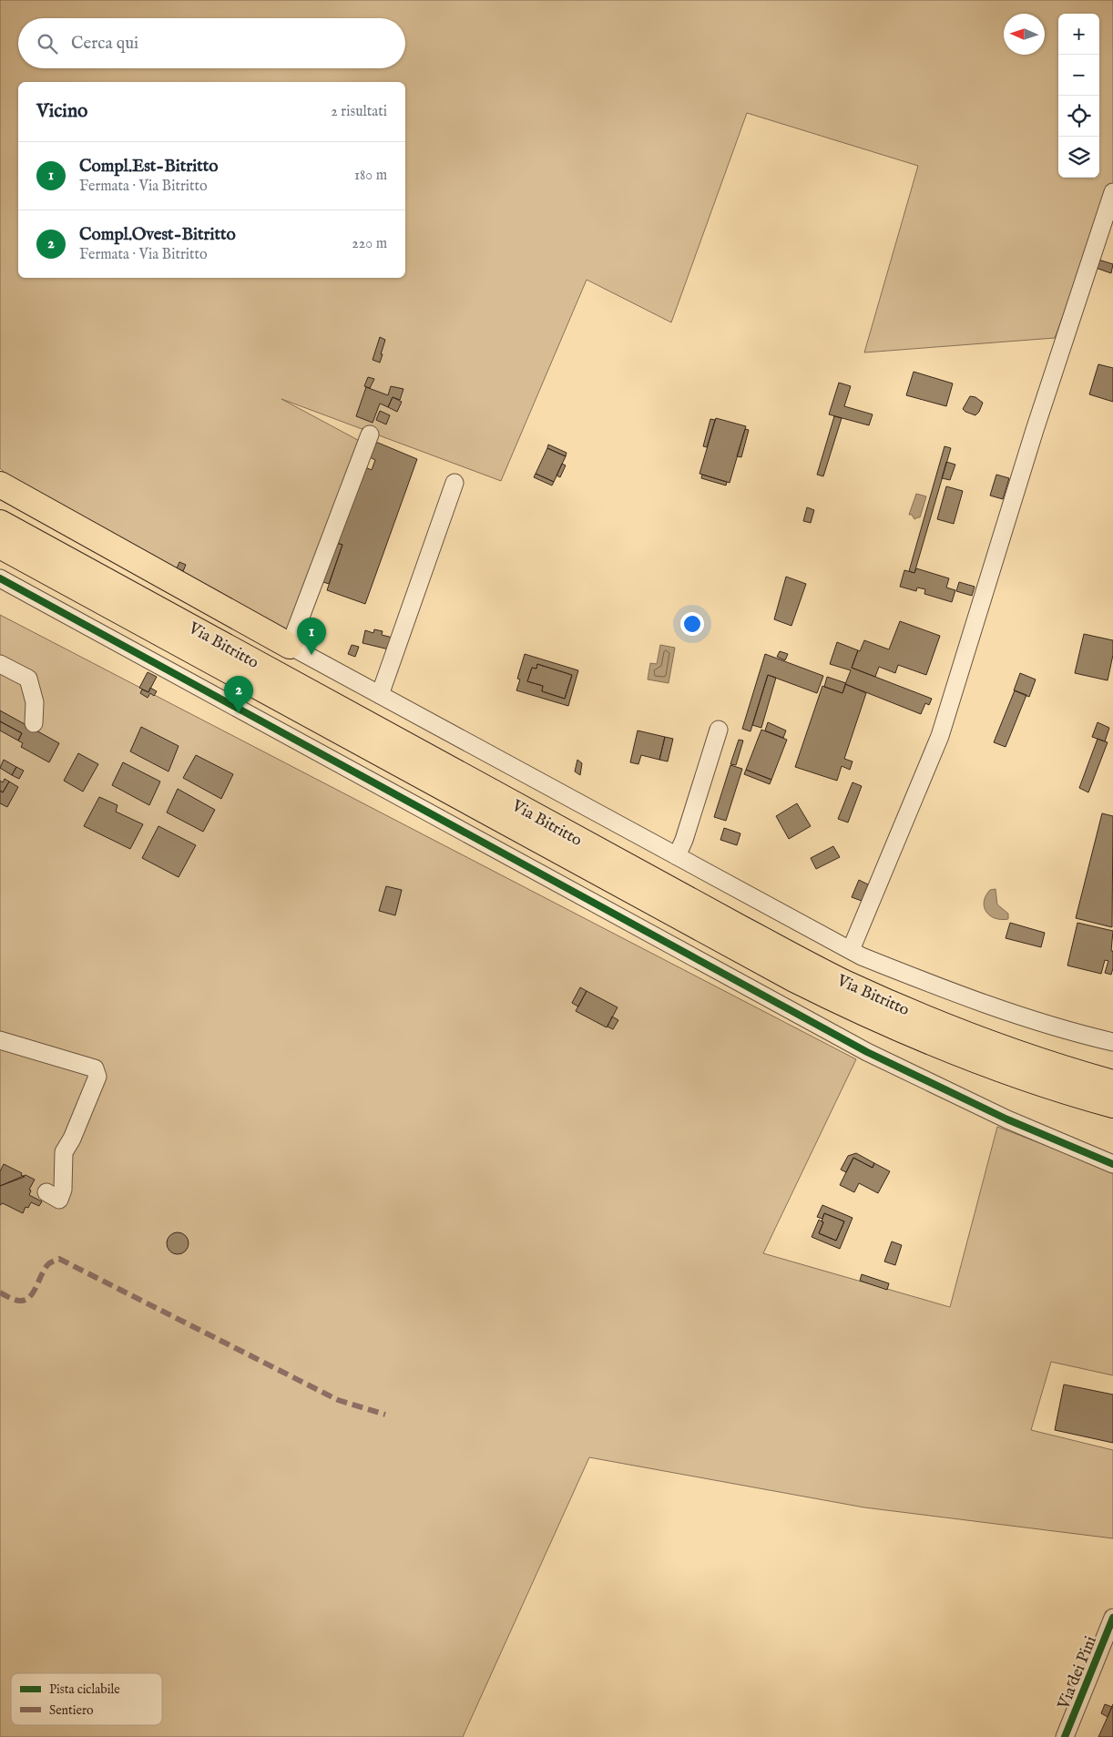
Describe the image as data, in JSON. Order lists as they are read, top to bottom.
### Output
{
  "streets": {
    "highway": ["Via Bitritto"],
    "street": ["Via dei Pini"]
  },
  "legend": ["Pista ciclabile", "Sentiero"],
  "north": "left",
  "page": {
    "map_buttons": ["+", "−"],
    "search": "Cerca qui",
    "heading": ["Vicino", "2 risultati"],
    "list": [
      {
        "mark": "1",
        "name": "Compl.Est-Bitritto",
        "note": "Fermata · Via Bitritto",
        "value": "180 m"
      },
      {
        "mark": "2",
        "name": "Compl.Ovest-Bitritto",
        "note": "Fermata · Via Bitritto",
        "value": "220 m"
      }
    ],
    "pins": ["1", "2"]
  }
}
